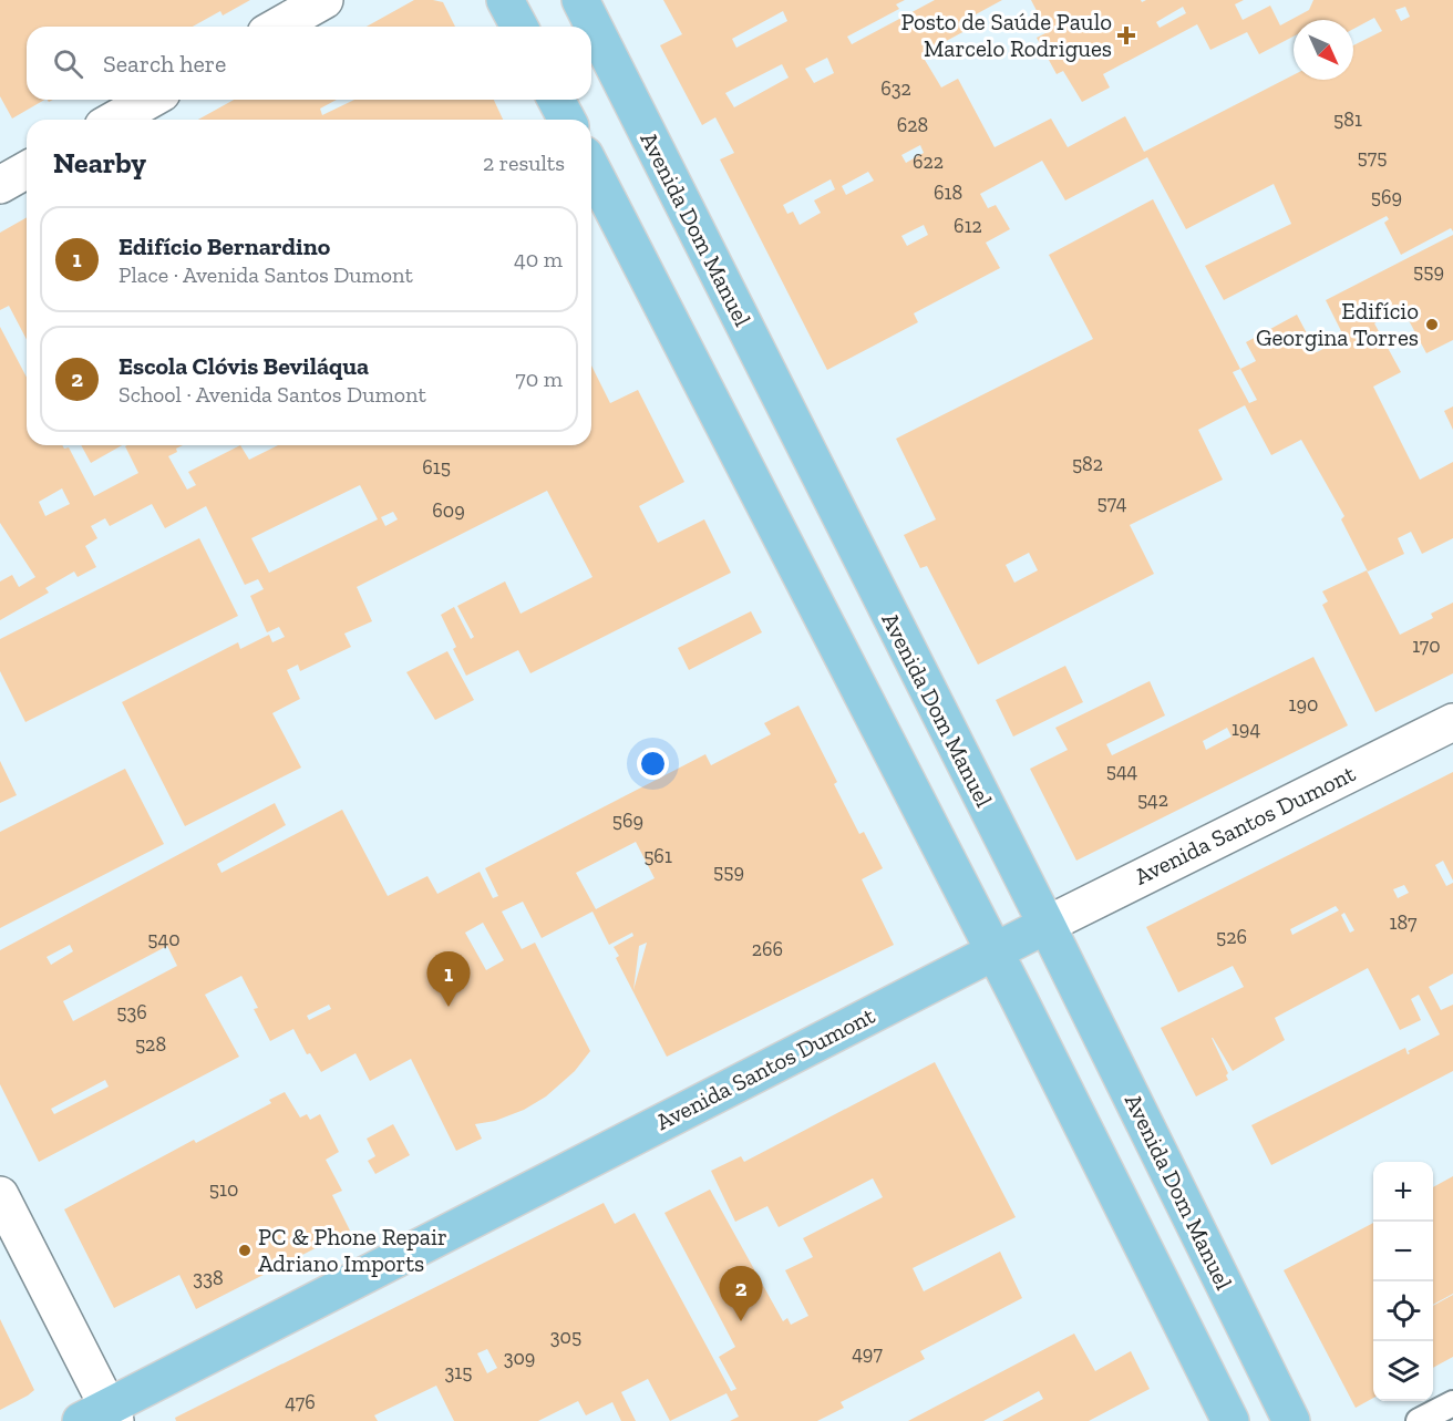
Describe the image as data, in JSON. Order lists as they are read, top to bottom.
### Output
{
  "streets": {
    "main road": ["Avenida Dom Manuel", "Avenida Santos Dumont"]
  },
  "crossings": [
    ["Avenida Dom Manuel", "Avenida Santos Dumont"]
  ],
  "places": {
    "health": ["Posto de Saúde Paulo Marcelo Rodrigues"],
    "other": ["Edifício Georgina Torres", "PC & Phone Repair Adriano Imports"]
  },
  "house_numbers": [
    "632",
    "581",
    "628",
    "575",
    "622",
    "618",
    "569",
    "612",
    "559",
    "582",
    "615",
    "574",
    "609",
    "170",
    "190",
    "194",
    "544",
    "542",
    "569",
    "561",
    "559",
    "187",
    "526",
    "540",
    "266",
    "536",
    "528",
    "510",
    "338",
    "305",
    "497",
    "309",
    "315",
    "476"
  ],
  "north": "bottom right",
  "page": {
    "search": "Search here",
    "heading": ["Nearby", "2 results"],
    "list": [
      {
        "mark": "1",
        "name": "Edifício Bernardino",
        "note": "Place · Avenida Santos Dumont",
        "value": "40 m"
      },
      {
        "mark": "2",
        "name": "Escola Clóvis Beviláqua",
        "note": "School · Avenida Santos Dumont",
        "value": "70 m"
      }
    ],
    "pins": ["1", "2"],
    "map_buttons": ["+", "−"]
  }
}
